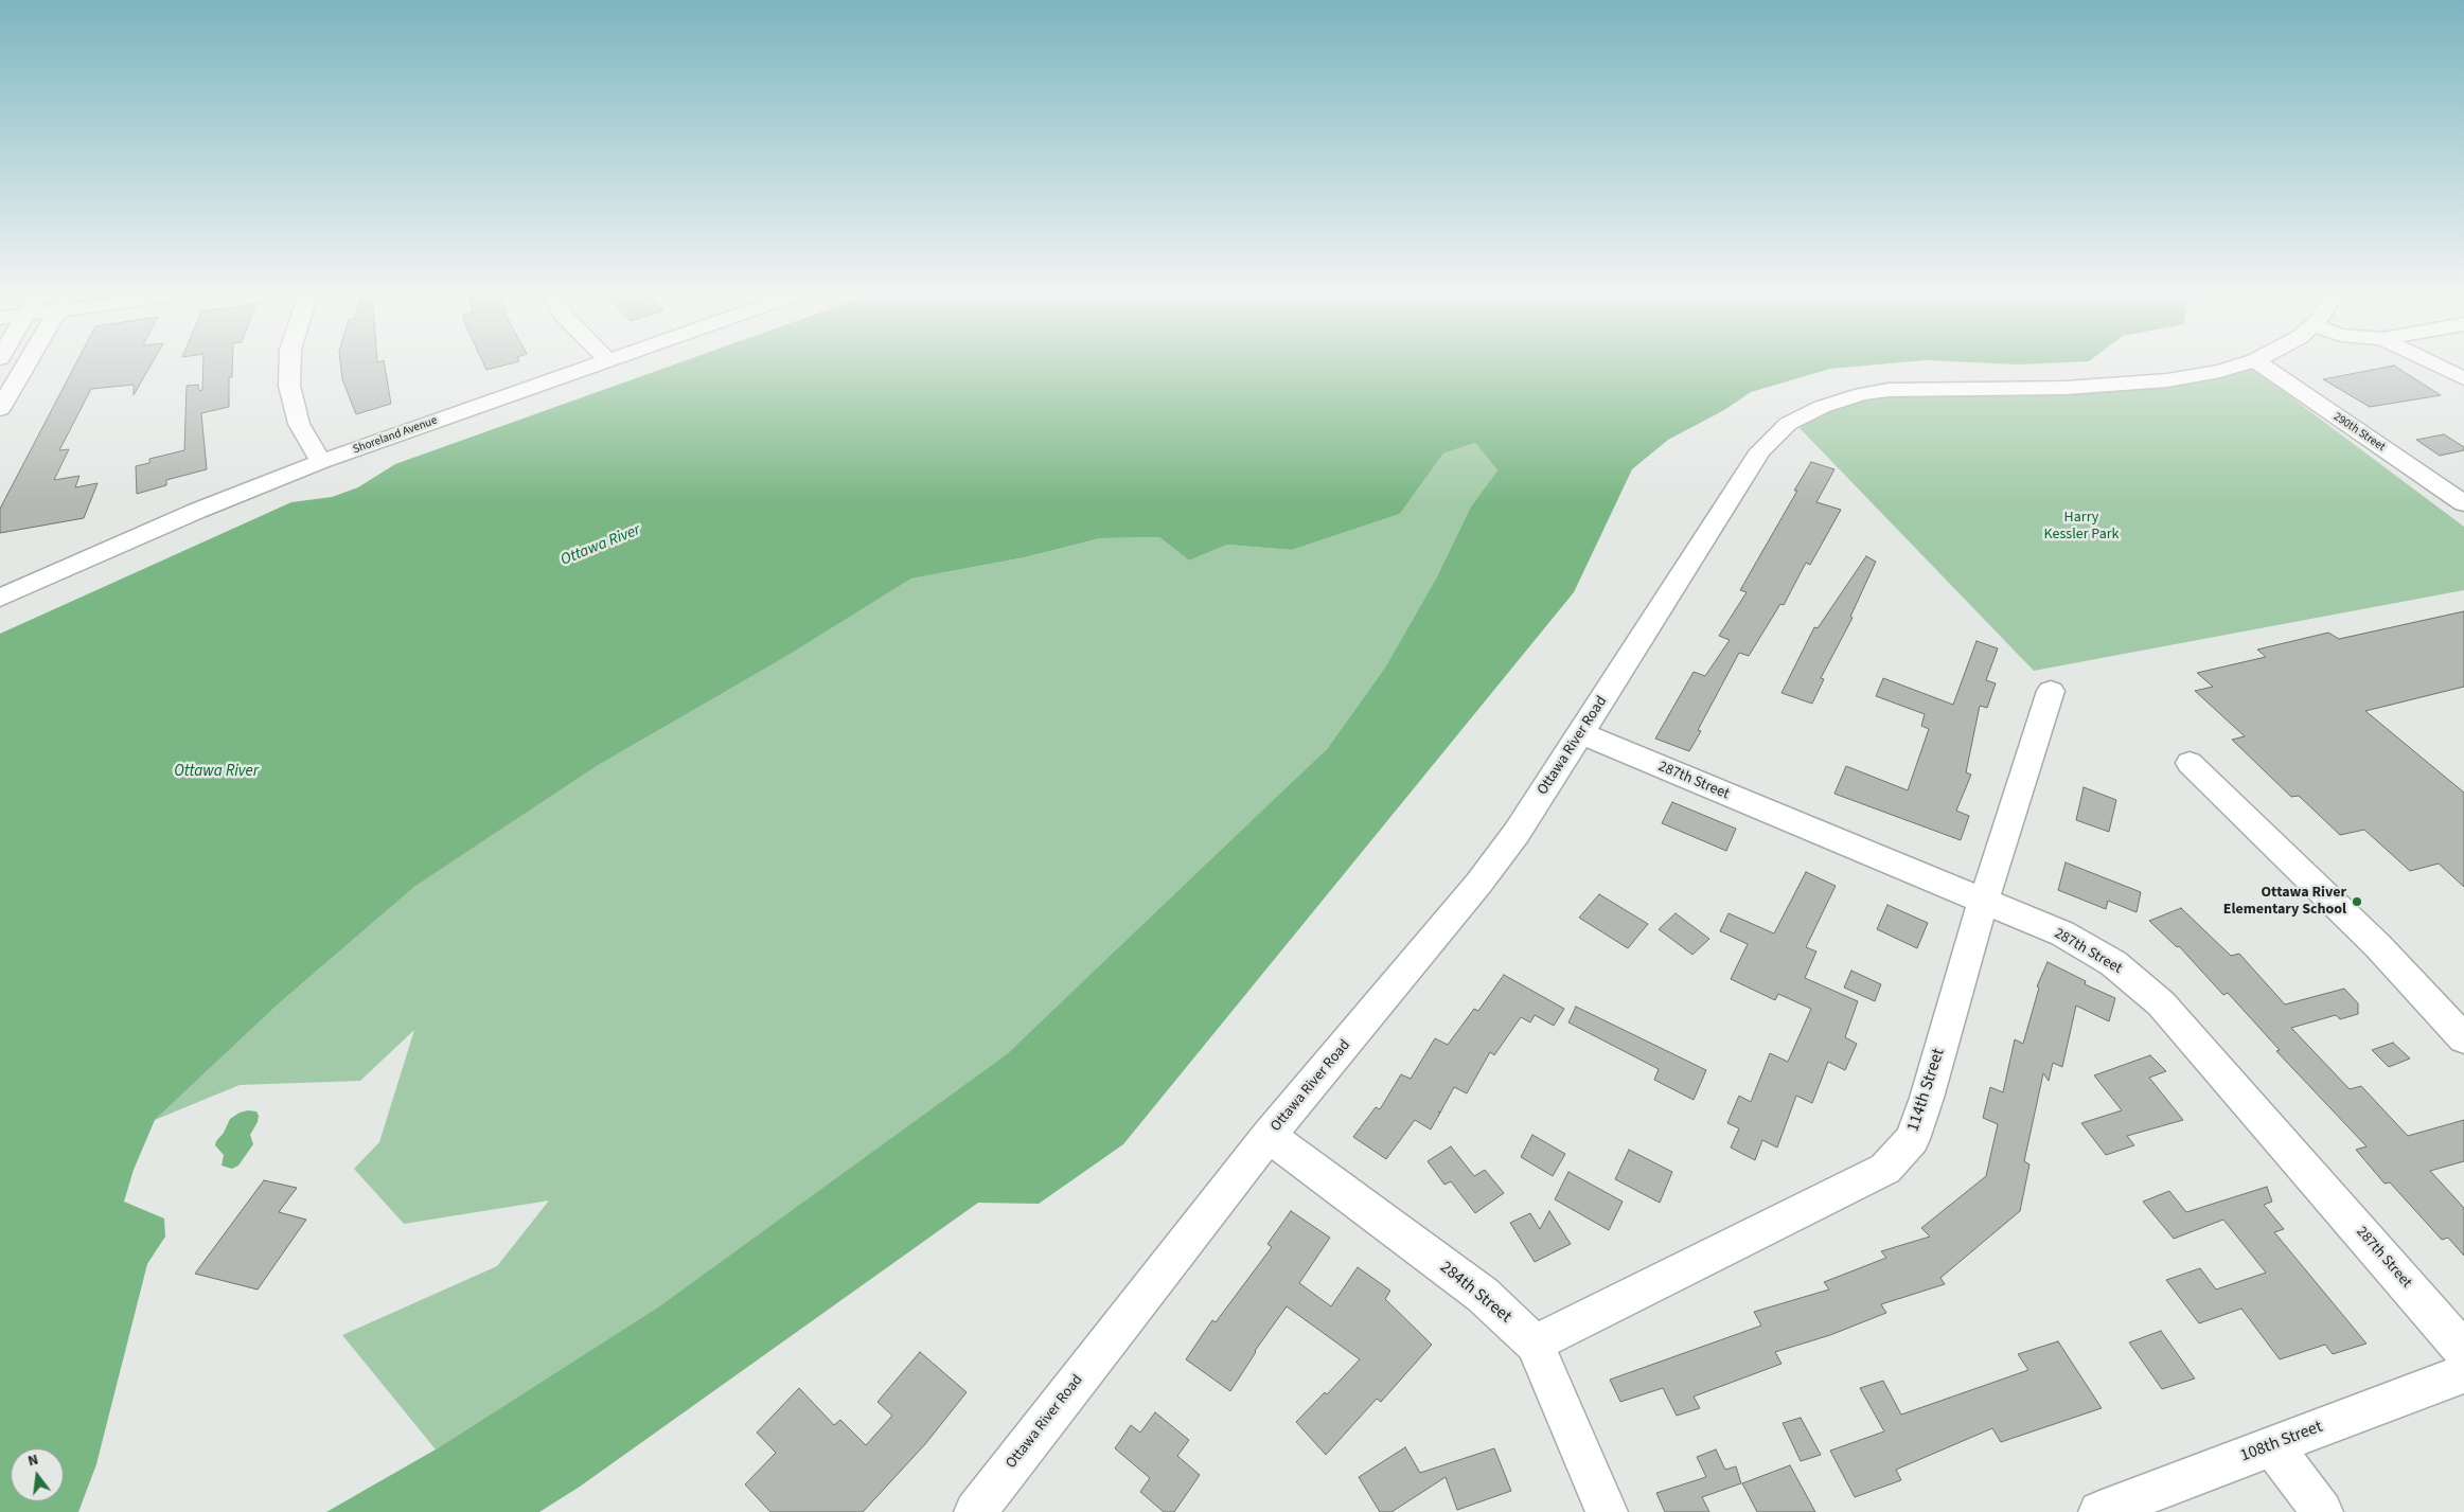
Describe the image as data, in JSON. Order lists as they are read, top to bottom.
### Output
{
  "streets": {
    "street": [
      "290th Street",
      "Shoreland Avenue",
      "Ottawa River Road",
      "287th Street",
      "114th Street",
      "284th Street",
      "108th Street"
    ]
  },
  "crossings": [
    ["Ottawa River Road", "287th Street"],
    ["Ottawa River Road", "284th Street"],
    ["287th Street", "114th Street"],
    ["114th Street", "284th Street"]
  ],
  "water": ["Ottawa River"],
  "parks": ["Harry Kessler Park"],
  "places": ["Ottawa River Elementary School"],
  "north": "top"
}
